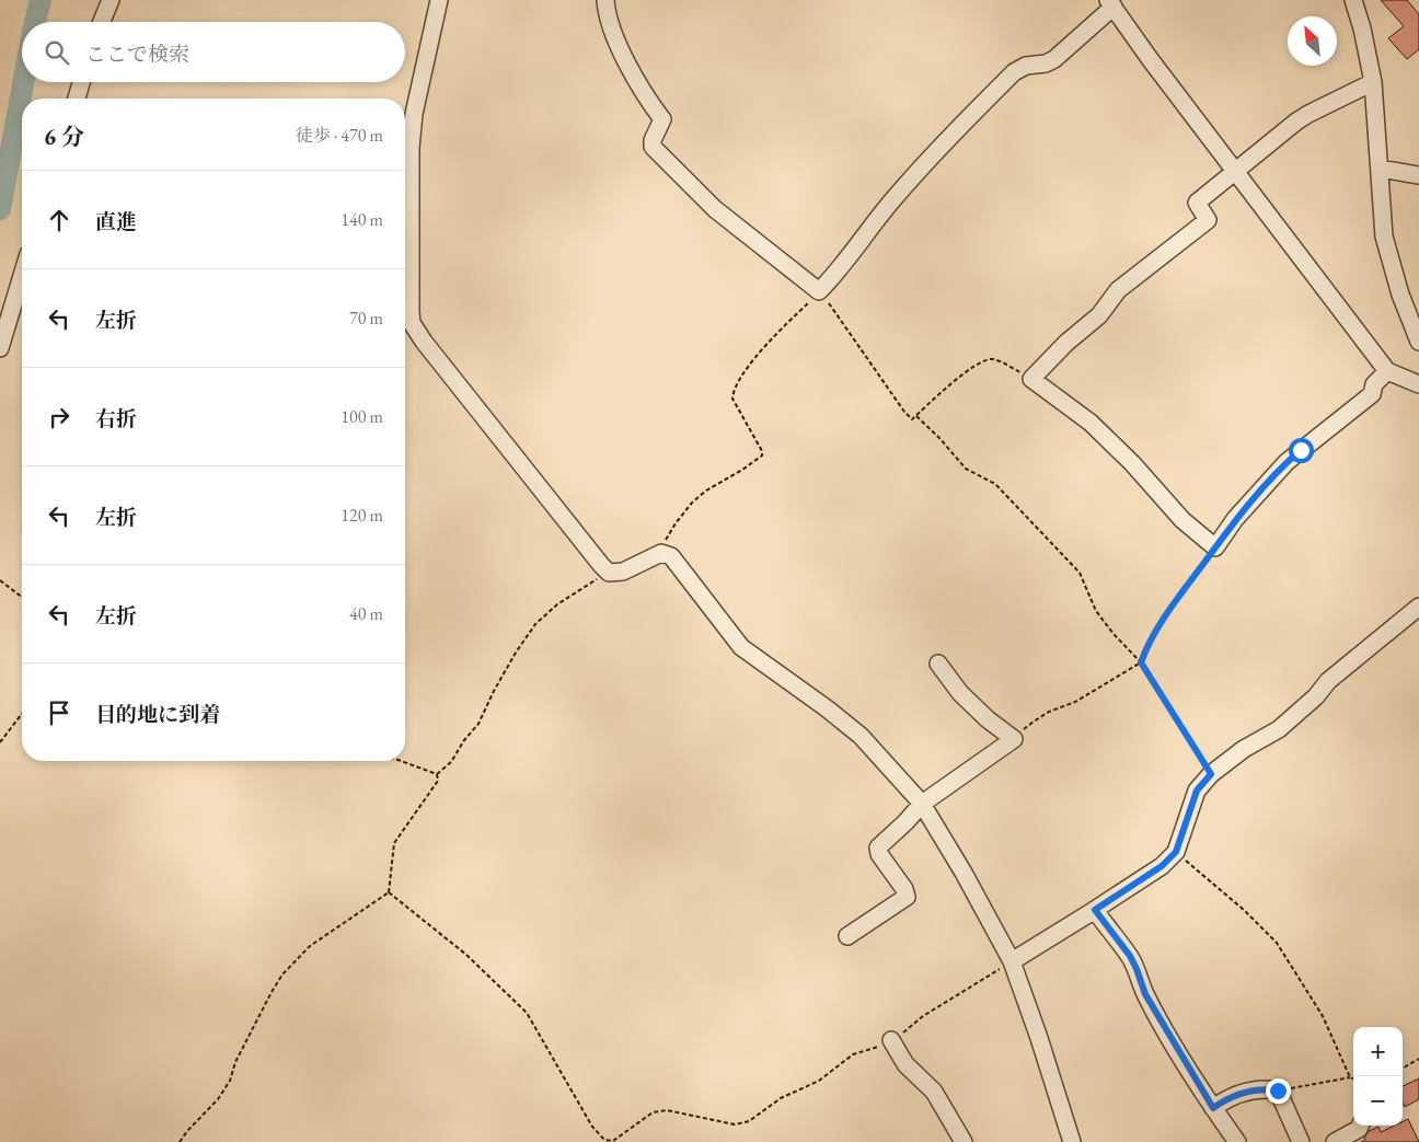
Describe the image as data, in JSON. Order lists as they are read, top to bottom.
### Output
{
  "north": "top left",
  "page": {
    "search": "ここで検索",
    "heading": ["6 分", "徒歩 · 470 m"],
    "list": [
      ["直進", "140 m"],
      ["左折", "70 m"],
      ["右折", "100 m"],
      ["左折", "120 m"],
      ["左折", "40 m"],
      "目的地に到着"
    ],
    "map_buttons": ["+", "−"]
  }
}
